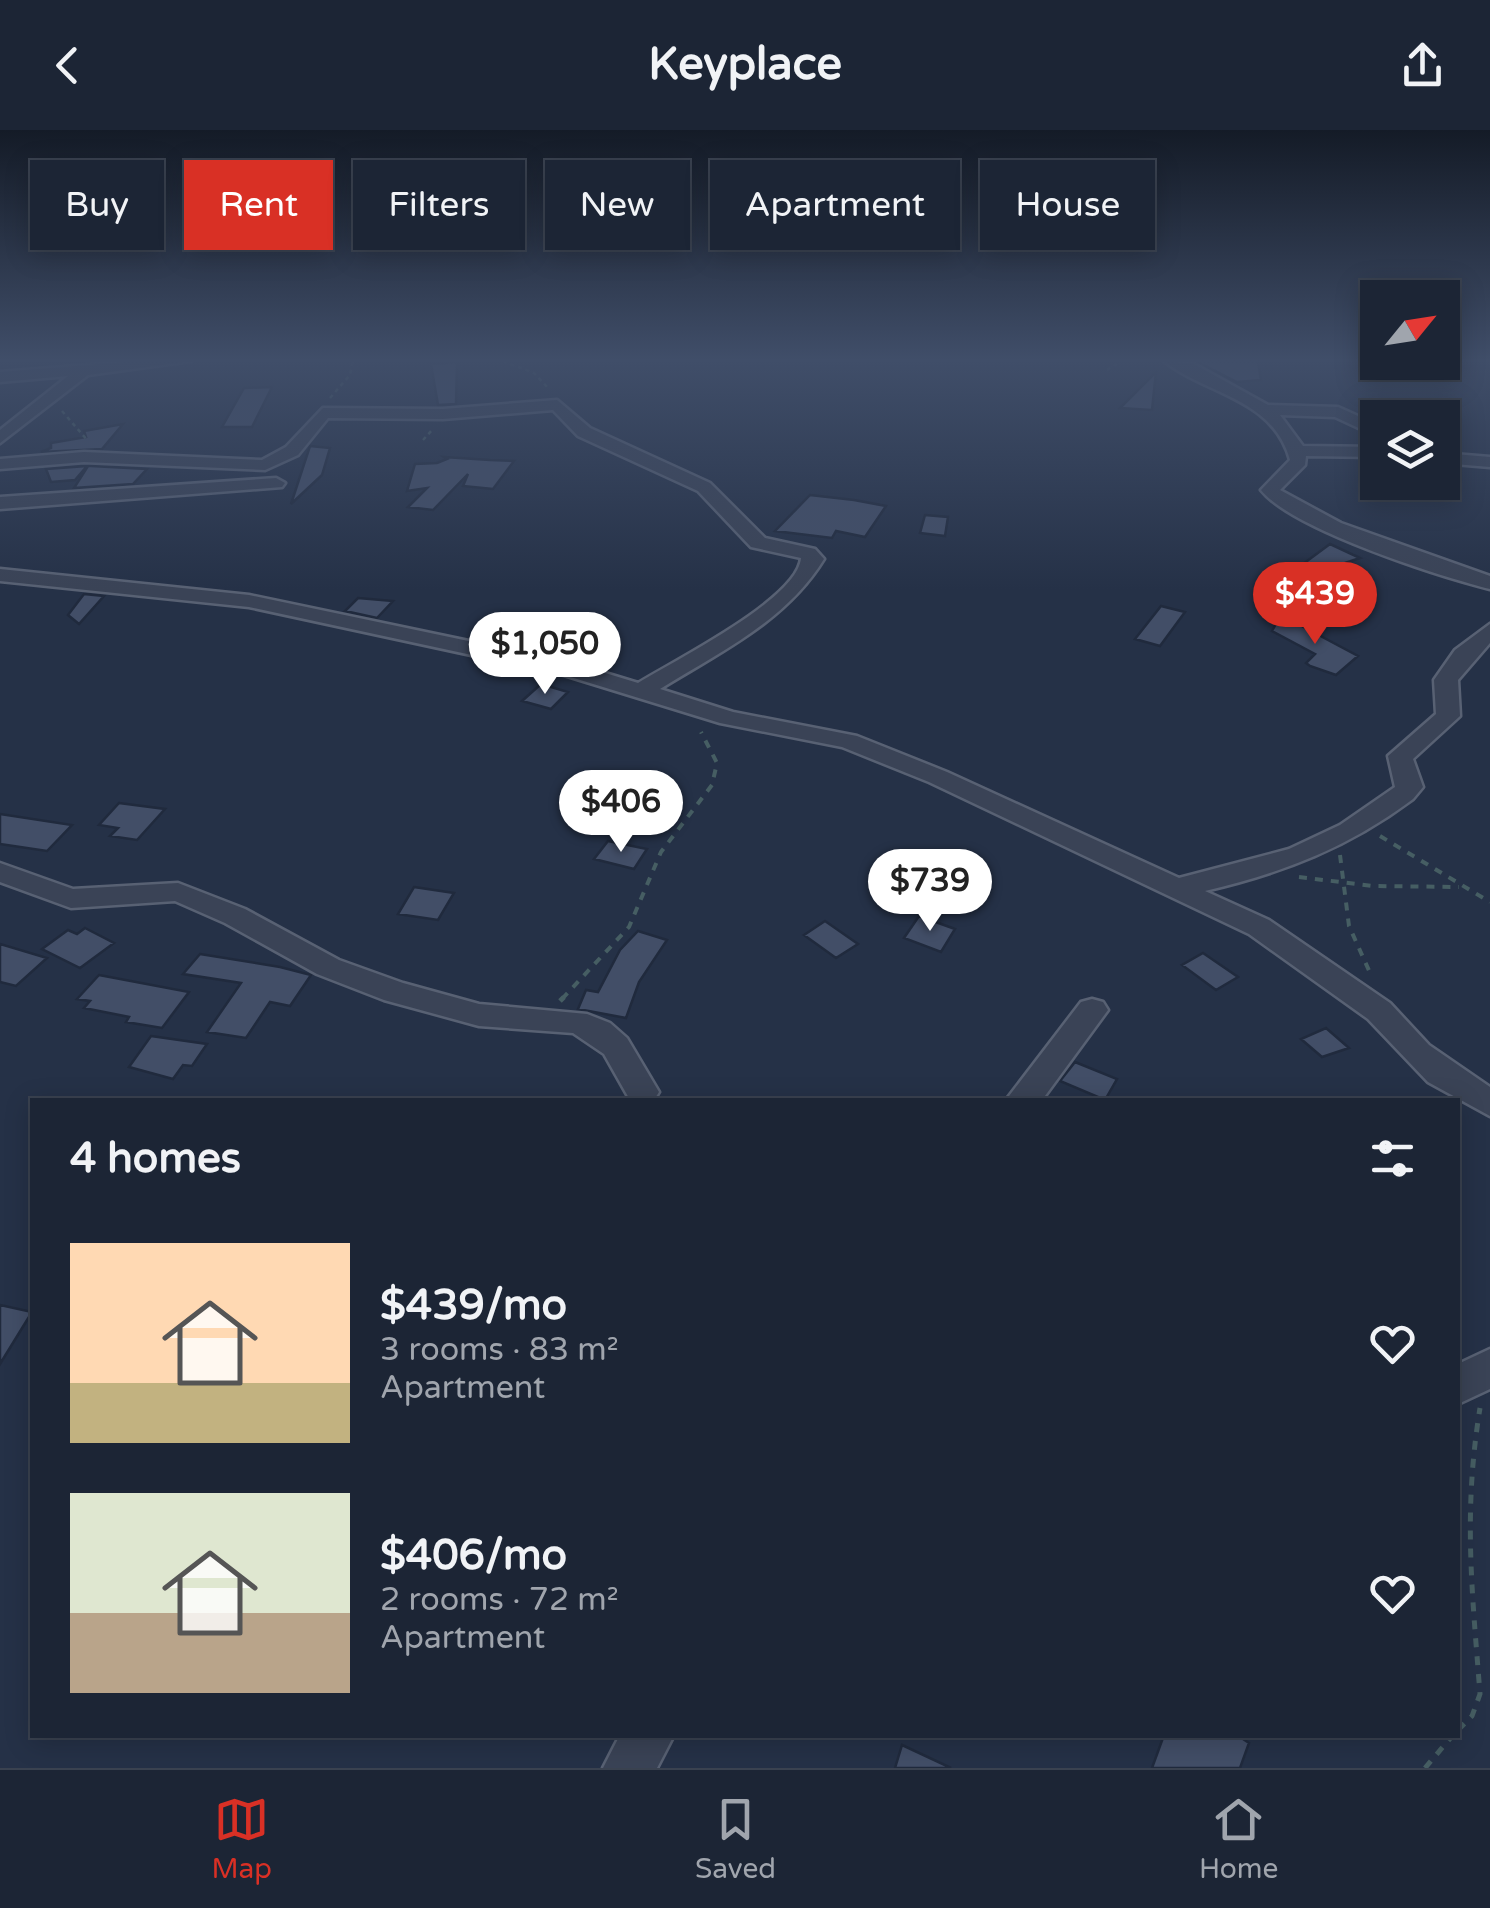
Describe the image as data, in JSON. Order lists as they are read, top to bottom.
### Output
{
  "north": "top right",
  "page": {
    "header": "Keyplace",
    "chip": [
      "Buy",
      "Rent",
      "Filters",
      "New",
      "Apartment",
      "House"
    ],
    "price": [
      "$439",
      "$1,050",
      "$406",
      "$739"
    ],
    "heading": "4 homes",
    "list": [
      {
        "name": "$439/mo",
        "note": "3 rooms · 83 m² · Apartment"
      },
      {
        "name": "$406/mo",
        "note": "2 rooms · 72 m² · Apartment"
      }
    ],
    "tabs": ["Map", "Saved", "Home"]
  }
}
